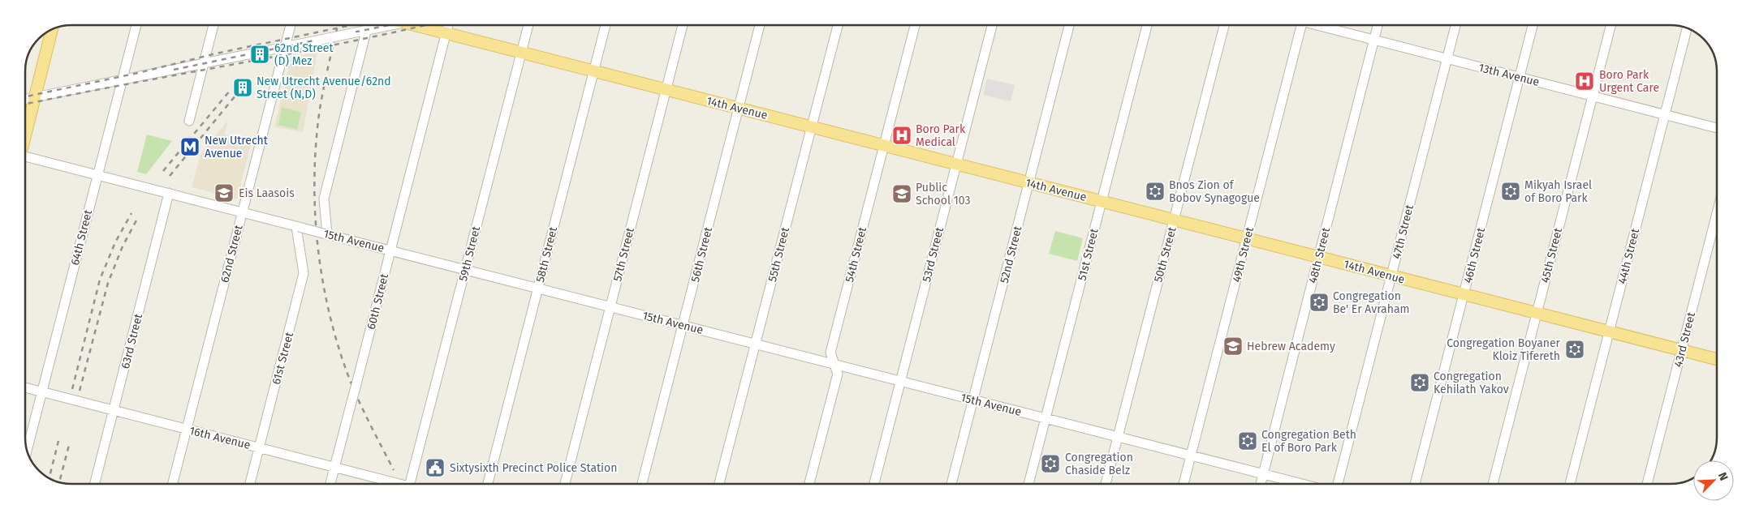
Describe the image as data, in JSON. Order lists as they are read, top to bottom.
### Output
{
  "streets": {
    "main road": ["14th Avenue"],
    "street": [
      "13th Avenue",
      "47th Street",
      "64th Street",
      "15th Avenue",
      "62nd Street",
      "59th Street",
      "58th Street",
      "57th Street",
      "56th Street",
      "55th Street",
      "54th Street",
      "53rd Street",
      "52nd Street",
      "51st Street",
      "50th Street",
      "49th Street",
      "48th Street",
      "46th Street",
      "45th Street",
      "44th Street",
      "60th Street",
      "43rd Street",
      "63rd Street",
      "61st Street",
      "16th Avenue"
    ]
  },
  "crossings": [
    ["13th Avenue", "47th Street"],
    ["13th Avenue", "48th Street"],
    ["13th Avenue", "46th Street"],
    ["13th Avenue", "45th Street"],
    ["13th Avenue", "44th Street"],
    ["14th Avenue", "47th Street"],
    ["14th Avenue", "59th Street"],
    ["14th Avenue", "58th Street"],
    ["14th Avenue", "57th Street"],
    ["14th Avenue", "56th Street"],
    ["14th Avenue", "55th Street"],
    ["14th Avenue", "54th Street"],
    ["14th Avenue", "53rd Street"],
    ["14th Avenue", "52nd Street"],
    ["14th Avenue", "51st Street"],
    ["14th Avenue", "50th Street"],
    ["14th Avenue", "49th Street"],
    ["14th Avenue", "48th Street"],
    ["14th Avenue", "46th Street"],
    ["14th Avenue", "45th Street"],
    ["14th Avenue", "44th Street"],
    ["14th Avenue", "60th Street"],
    ["14th Avenue", "43rd Street"],
    ["64th Street", "15th Avenue"],
    ["64th Street", "16th Avenue"],
    ["15th Avenue", "62nd Street"],
    ["15th Avenue", "59th Street"],
    ["15th Avenue", "58th Street"],
    ["15th Avenue", "57th Street"],
    ["15th Avenue", "56th Street"],
    ["15th Avenue", "55th Street"],
    ["15th Avenue", "54th Street"],
    ["15th Avenue", "53rd Street"],
    ["15th Avenue", "52nd Street"],
    ["15th Avenue", "51st Street"],
    ["15th Avenue", "50th Street"],
    ["15th Avenue", "49th Street"],
    ["15th Avenue", "48th Street"],
    ["15th Avenue", "60th Street"],
    ["15th Avenue", "63rd Street"],
    ["15th Avenue", "61st Street"],
    ["62nd Street", "16th Avenue"],
    ["60th Street", "16th Avenue"],
    ["63rd Street", "16th Avenue"],
    ["61st Street", "16th Avenue"]
  ],
  "places": {
    "building": ["62nd Street (D) Mez", "New Utrecht Avenue/62nd Street (N,D)"],
    "hospital": ["Boro Park Urgent Care", "Boro Park Medical"],
    "metro station": ["New Utrecht Avenue"],
    "synagogue": [
      "Bnos Zion of Bobov Synagogue",
      "Mikyah Israel of Boro Park",
      "Congregation Be' Er Avraham",
      "Congregation Boyaner Kloiz Tifereth",
      "Congregation Kehilath Yakov",
      "Congregation Beth El of Boro Park",
      "Congregation Chaside Belz"
    ],
    "school or university": ["Eis Laasois", "Public School 103", "Hebrew Academy"],
    "public building": ["Sixtysixth Precinct Police Station"]
  },
  "north": "top right"
}
